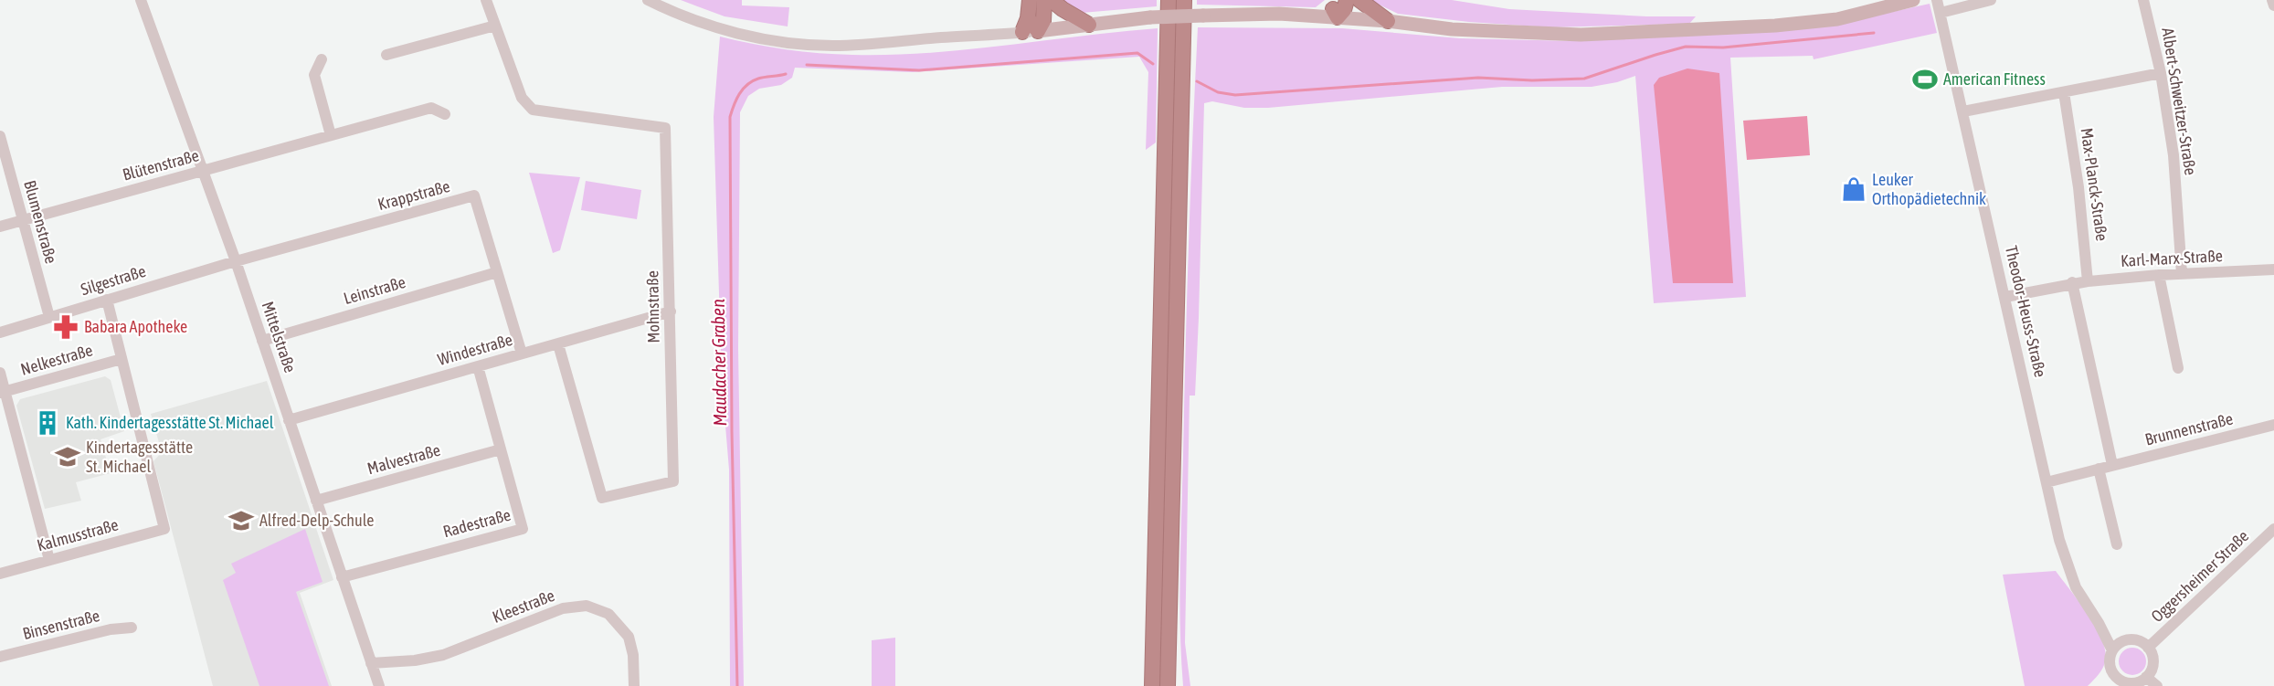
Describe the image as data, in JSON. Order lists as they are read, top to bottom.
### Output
{
  "streets": {
    "street": [
      "Albert-Schweitzer-Straße",
      "Blütenstraße",
      "Max-Planck-Straße",
      "Krappstraße",
      "Blumenstraße",
      "Karl-Marx-Straße",
      "Silgestraße",
      "Leinstraße",
      "Mohnstraße",
      "Theodor-Heuss-Straße",
      "Mittelstraße",
      "Windestraße",
      "Nelkestraße",
      "Brunnenstraße",
      "Malvestraße",
      "Radestraße",
      "Kalmusstraße",
      "Oggersheimer Straße",
      "Kleestraße",
      "Binsenstraße"
    ]
  },
  "crossings": [
    ["Albert-Schweitzer-Straße", "Karl-Marx-Straße"],
    ["Blütenstraße", "Blumenstraße"],
    ["Blütenstraße", "Mittelstraße"],
    ["Max-Planck-Straße", "Karl-Marx-Straße"],
    ["Krappstraße", "Silgestraße"],
    ["Krappstraße", "Leinstraße"],
    ["Krappstraße", "Mittelstraße"],
    ["Krappstraße", "Windestraße"],
    ["Blumenstraße", "Silgestraße"],
    ["Karl-Marx-Straße", "Theodor-Heuss-Straße"],
    ["Silgestraße", "Mittelstraße"],
    ["Leinstraße", "Mittelstraße"],
    ["Mohnstraße", "Windestraße"],
    ["Theodor-Heuss-Straße", "Brunnenstraße"],
    ["Theodor-Heuss-Straße", "Oggersheimer Straße"],
    ["Mittelstraße", "Windestraße"],
    ["Mittelstraße", "Malvestraße"],
    ["Mittelstraße", "Radestraße"],
    ["Mittelstraße", "Kleestraße"],
    ["Windestraße", "Radestraße"],
    ["Nelkestraße", "Kalmusstraße"],
    ["Malvestraße", "Radestraße"]
  ],
  "water": ["Maudacher Graben"],
  "places": {
    "sports": ["American Fitness"],
    "shop": ["Leuker Orthopädietechnik"],
    "pharmacy": ["Babara Apotheke"],
    "building": ["Kath. Kindertagesstätte St. Michael"],
    "school or university": ["Kindertagesstätte St. Michael", "Alfred-Delp-Schule"]
  }
}
